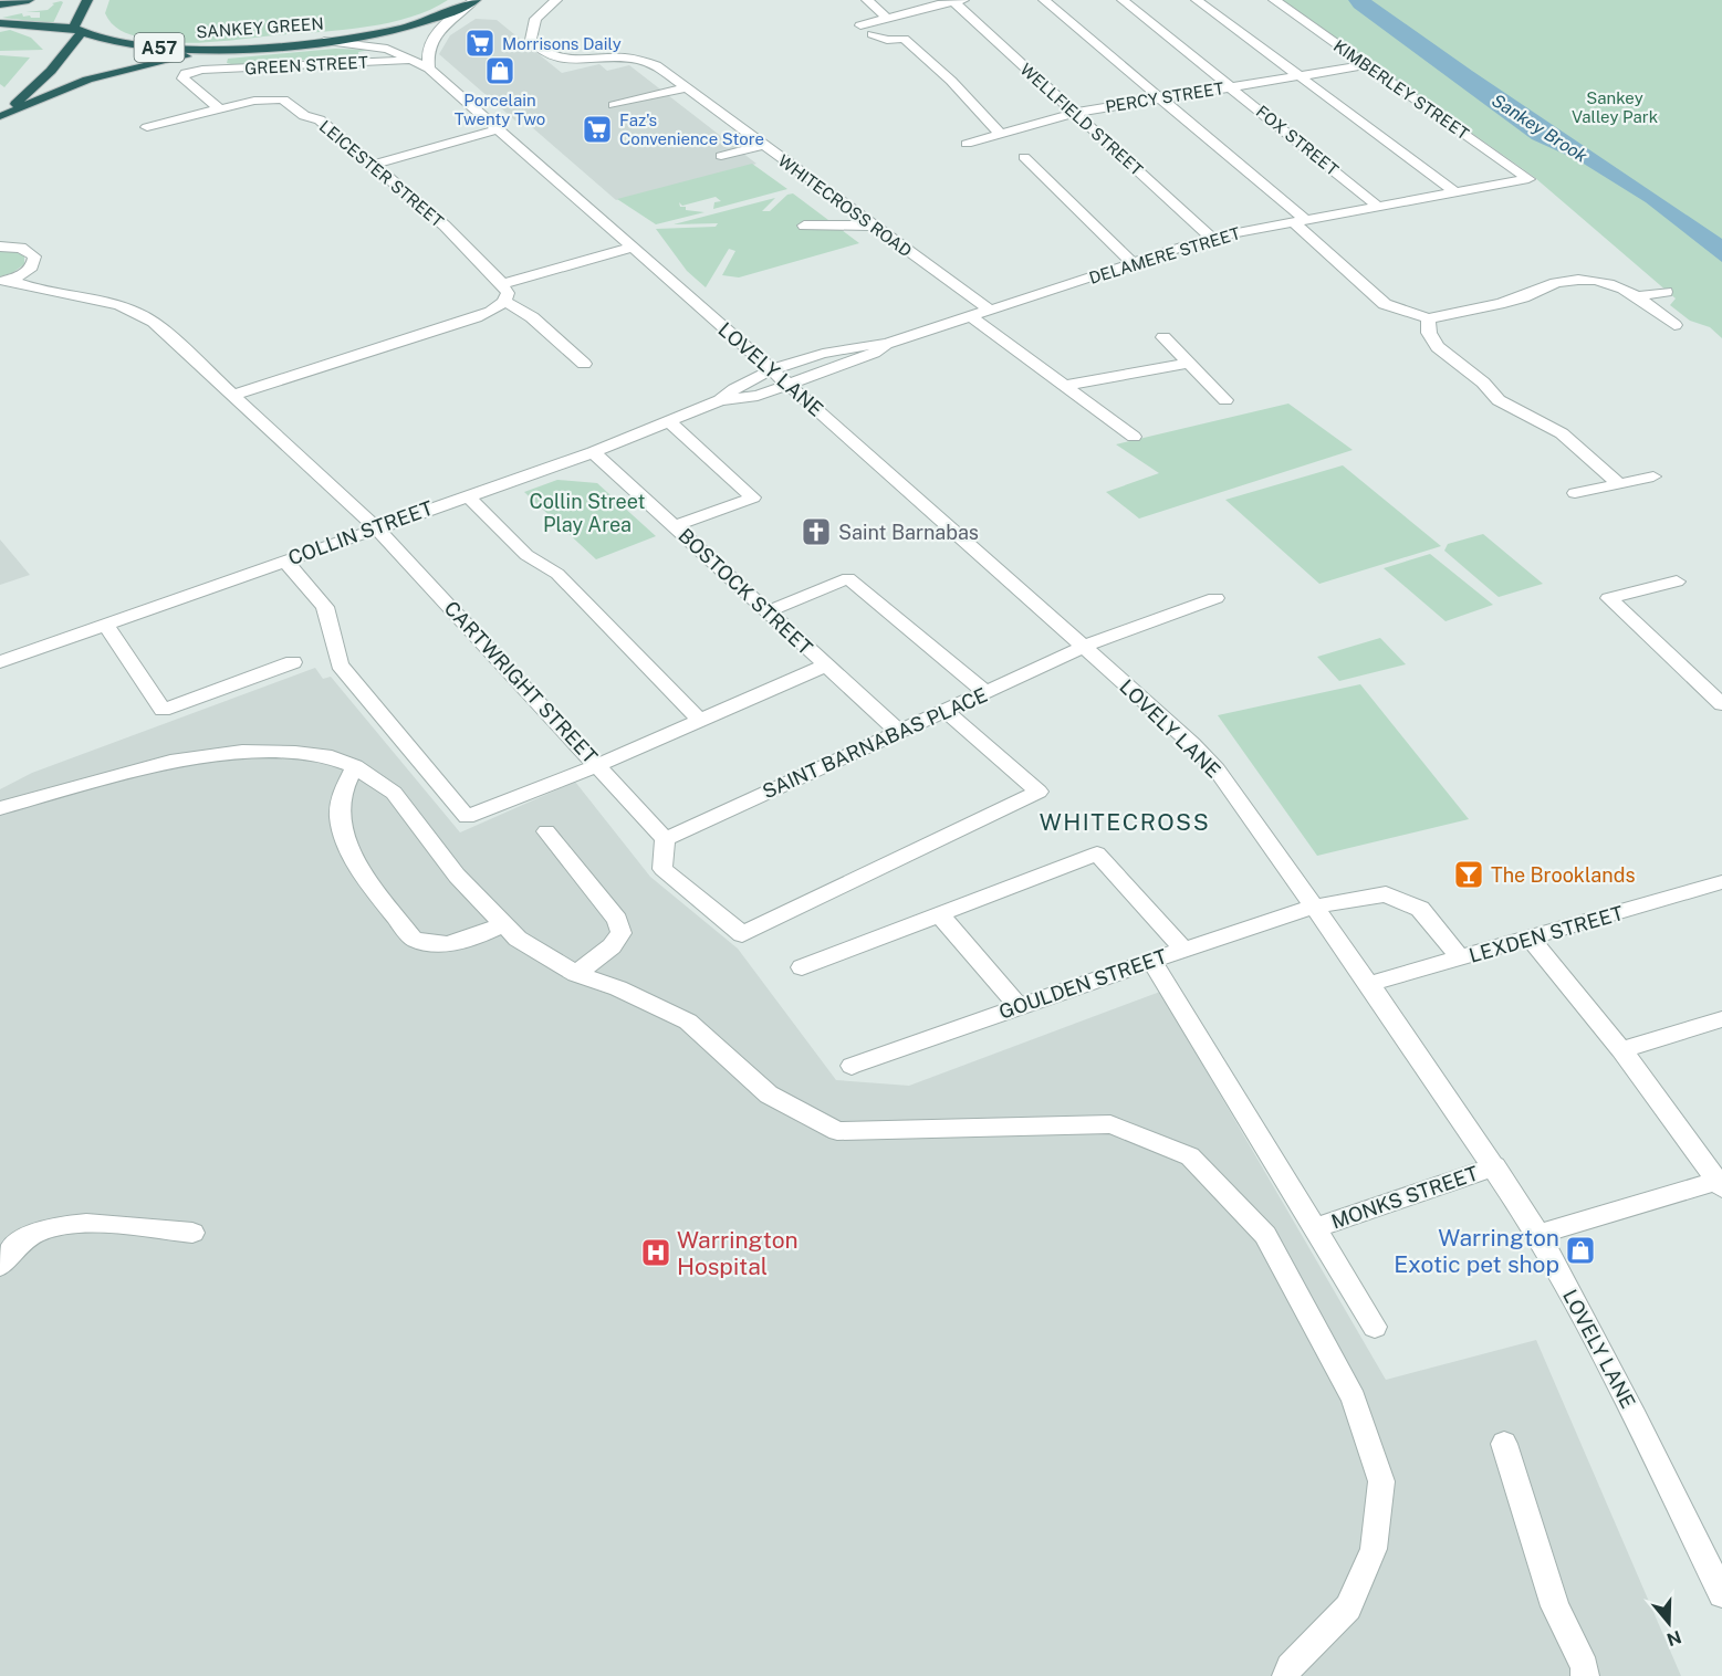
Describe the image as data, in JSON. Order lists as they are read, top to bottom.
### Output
{
  "streets": {
    "highway": ["SANKEY GREEN", "A57"],
    "street": [
      "GREEN STREET",
      "KIMBERLEY STREET",
      "PERCY STREET",
      "WELLFIELD STREET",
      "FOX STREET",
      "LEICESTER STREET",
      "WHITECROSS ROAD",
      "DELAMERE STREET",
      "LOVELY LANE",
      "COLLIN STREET",
      "BOSTOCK STREET",
      "CARTWRIGHT STREET",
      "SAINT BARNABAS PLACE",
      "LEXDEN STREET",
      "GOULDEN STREET",
      "MONKS STREET"
    ]
  },
  "crossings": [
    ["SANKEY GREEN", "A57"],
    ["SANKEY GREEN", "LOVELY LANE"],
    ["GREEN STREET", "LEICESTER STREET"],
    ["GREEN STREET", "LOVELY LANE"],
    ["KIMBERLEY STREET", "PERCY STREET"],
    ["KIMBERLEY STREET", "DELAMERE STREET"],
    ["PERCY STREET", "WELLFIELD STREET"],
    ["PERCY STREET", "FOX STREET"],
    ["WELLFIELD STREET", "DELAMERE STREET"],
    ["FOX STREET", "DELAMERE STREET"],
    ["WHITECROSS ROAD", "DELAMERE STREET"],
    ["DELAMERE STREET", "LOVELY LANE"],
    ["DELAMERE STREET", "COLLIN STREET"],
    ["LOVELY LANE", "COLLIN STREET"],
    ["LOVELY LANE", "SAINT BARNABAS PLACE"],
    ["LOVELY LANE", "LEXDEN STREET"],
    ["LOVELY LANE", "GOULDEN STREET"],
    ["LOVELY LANE", "MONKS STREET"],
    ["COLLIN STREET", "BOSTOCK STREET"],
    ["COLLIN STREET", "CARTWRIGHT STREET"],
    ["BOSTOCK STREET", "SAINT BARNABAS PLACE"],
    ["CARTWRIGHT STREET", "SAINT BARNABAS PLACE"],
    ["LEXDEN STREET", "GOULDEN STREET"]
  ],
  "districts": ["WHITECROSS"],
  "water": ["Sankey Brook"],
  "parks": ["Sankey Valley Park", "Collin Street Play Area"],
  "places": {
    "supermarket": ["Morrisons Daily", "Faz's Convenience Store"],
    "shop": ["Porcelain Twenty Two", "Warrington Exotic pet shop"],
    "church": ["Saint Barnabas"],
    "bar": ["The Brooklands"],
    "hospital": ["Warrington Hospital"]
  },
  "north": "bottom"
}
